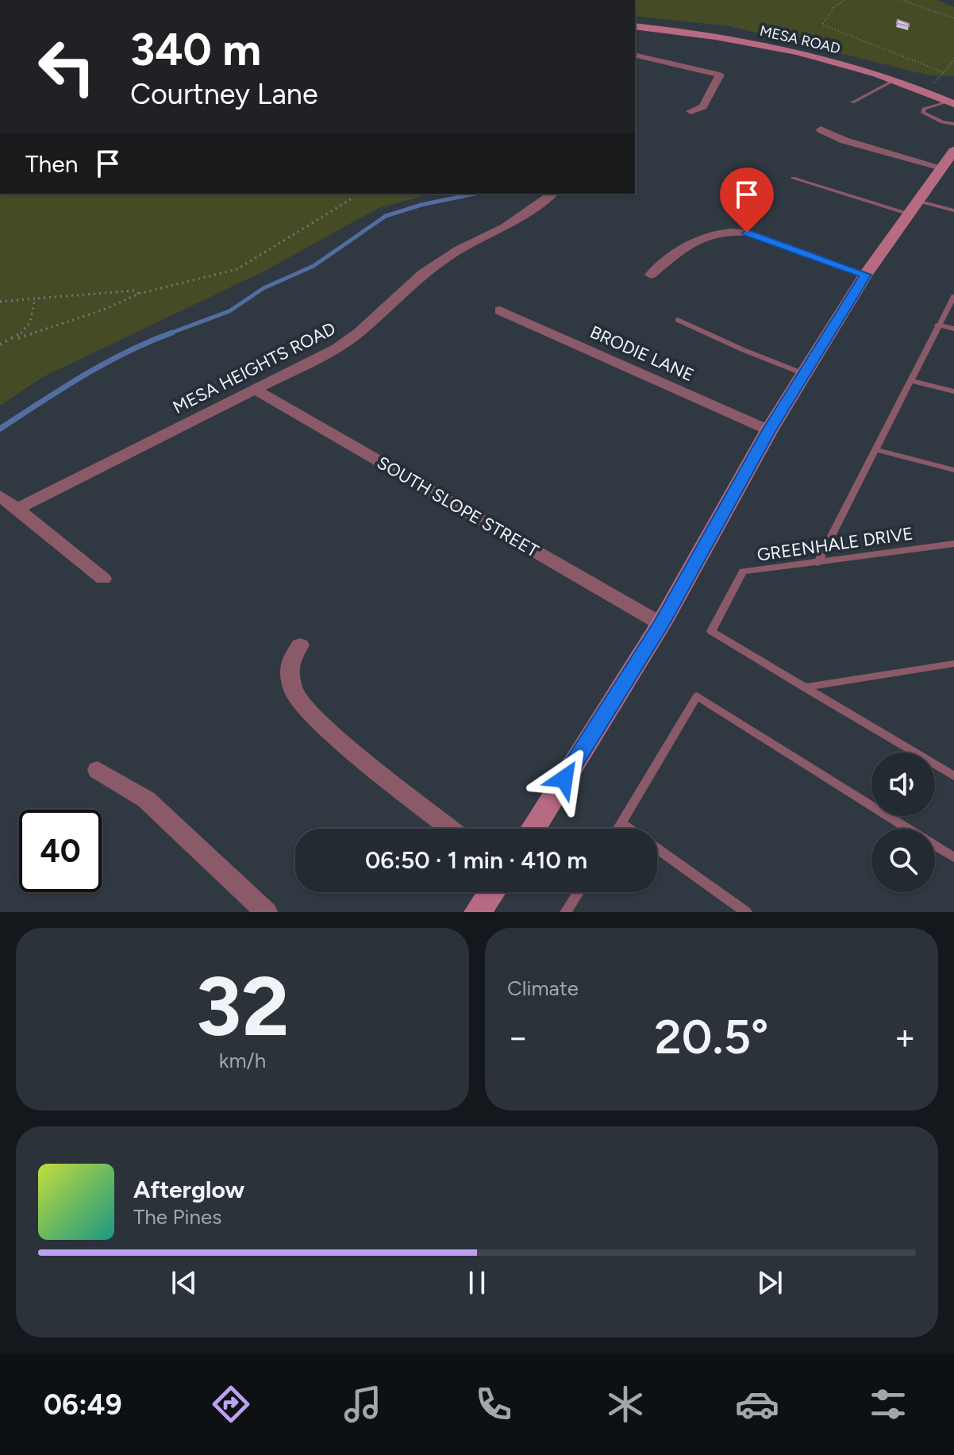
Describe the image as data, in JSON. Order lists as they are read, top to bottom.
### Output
{
  "streets": {
    "street": [
      "MESA ROAD",
      "BRODIE LANE",
      "MESA HEIGHTS ROAD",
      "SOUTH SLOPE STREET"
    ],
    "lane": ["GREENHALE DRIVE"]
  },
  "crossings": [
    ["MESA HEIGHTS ROAD", "SOUTH SLOPE STREET"]
  ],
  "page": {
    "turn": ["340 m", "Courtney Lane"],
    "then": "Then",
    "limit": "40",
    "trip": "06:50 · 1 min · 410 m",
    "tile": [
      ["32", "km/h"],
      "Climate"
    ],
    "heat": ["−", "20.5°", "+"],
    "song": ["Afterglow", "The Pines"],
    "tabs": "06:49"
  }
}
